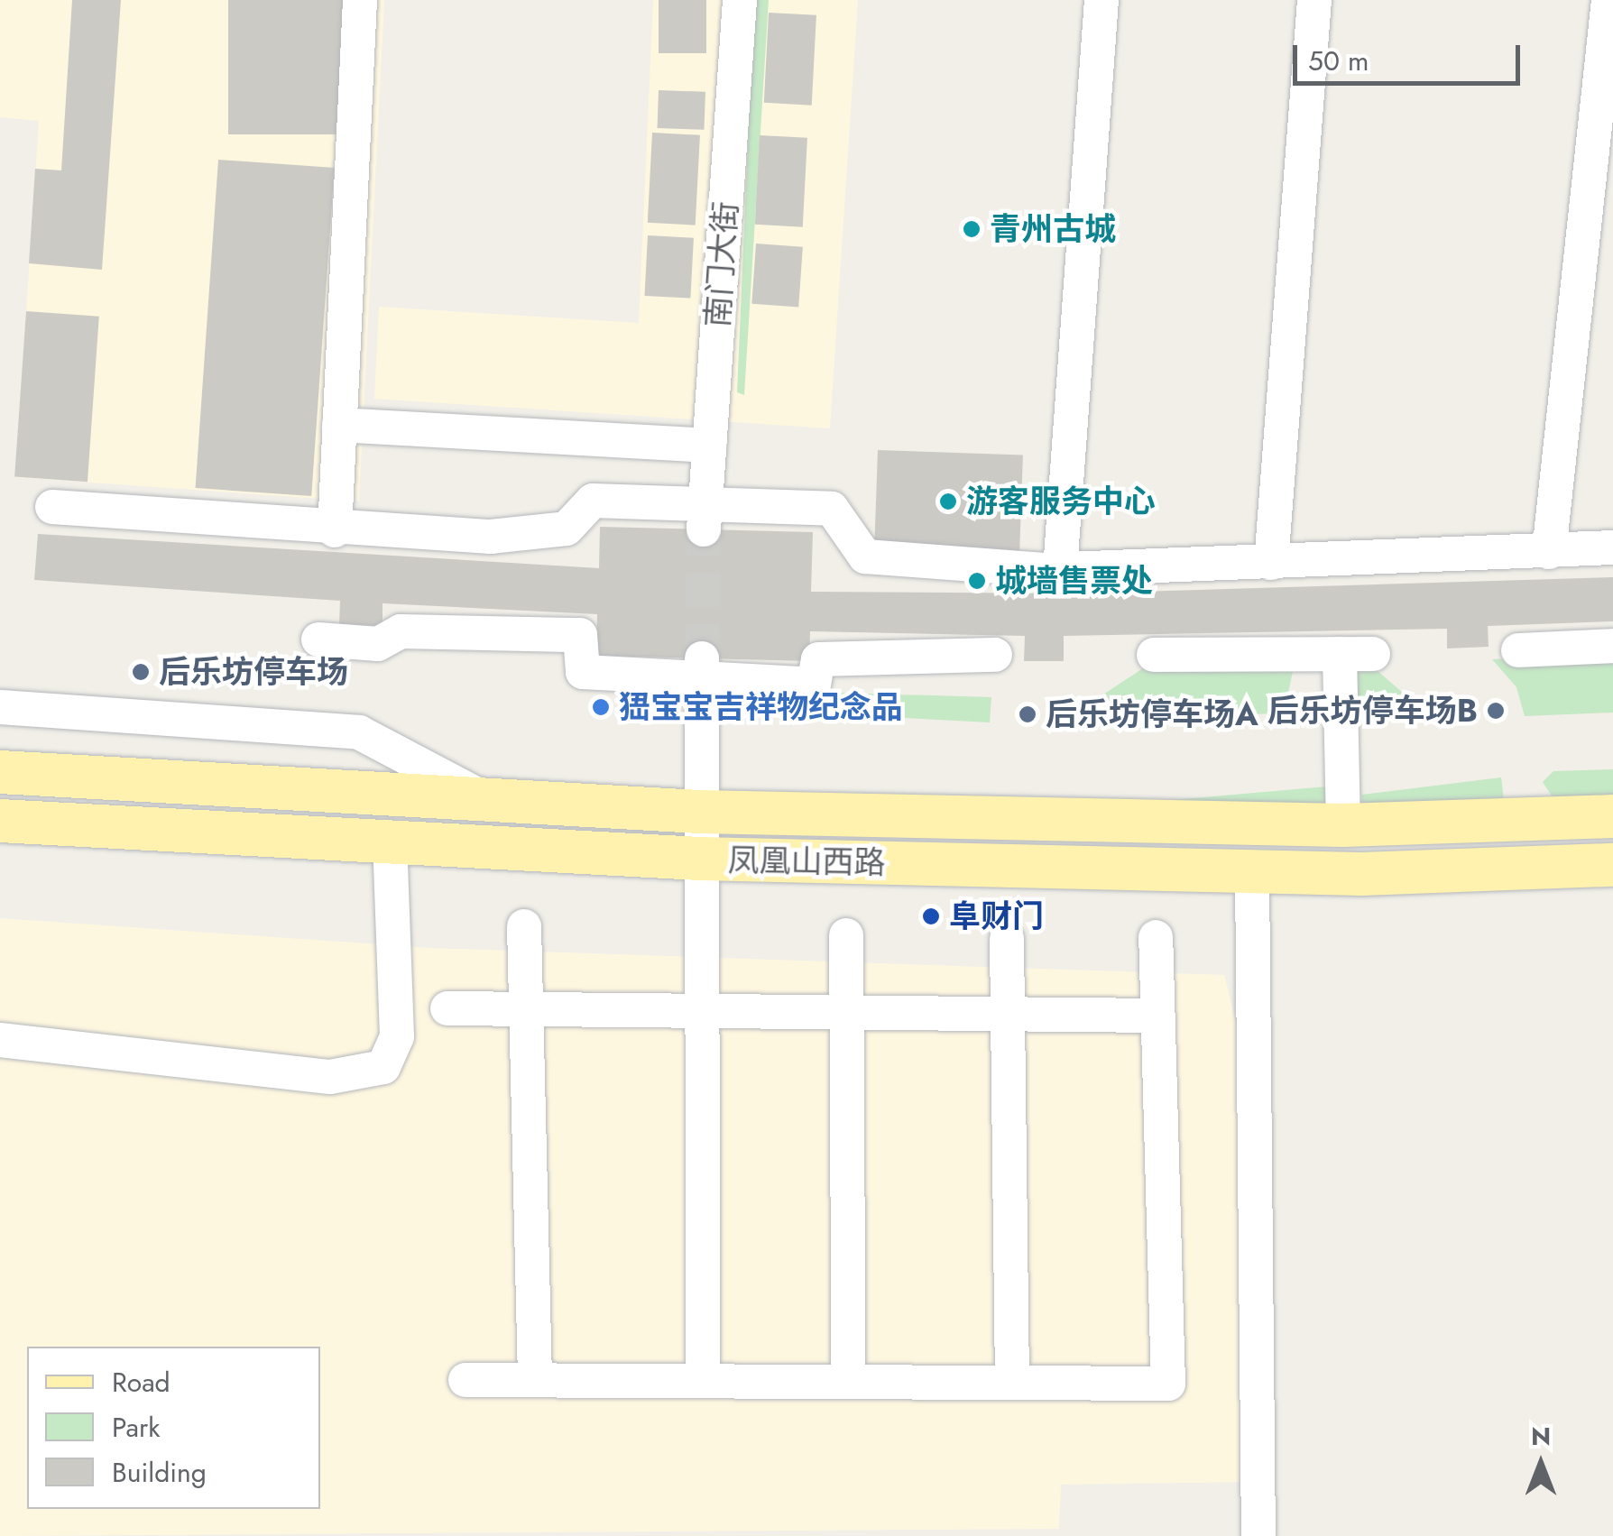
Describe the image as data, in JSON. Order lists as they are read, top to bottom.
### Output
{
  "streets": {
    "main road": ["凤凰山西路"],
    "street": ["南门大街"]
  },
  "places": [
    "青州古城",
    "游客服务中心",
    "城墙售票处",
    "后乐坊停车场",
    "峱宝宝吉祥物纪念品",
    "后乐坊停车场B",
    "后乐坊停车场A",
    "阜财门"
  ],
  "legend": ["Road", "Park", "Building"],
  "scale_bar": "50 m",
  "north": "top"
}
